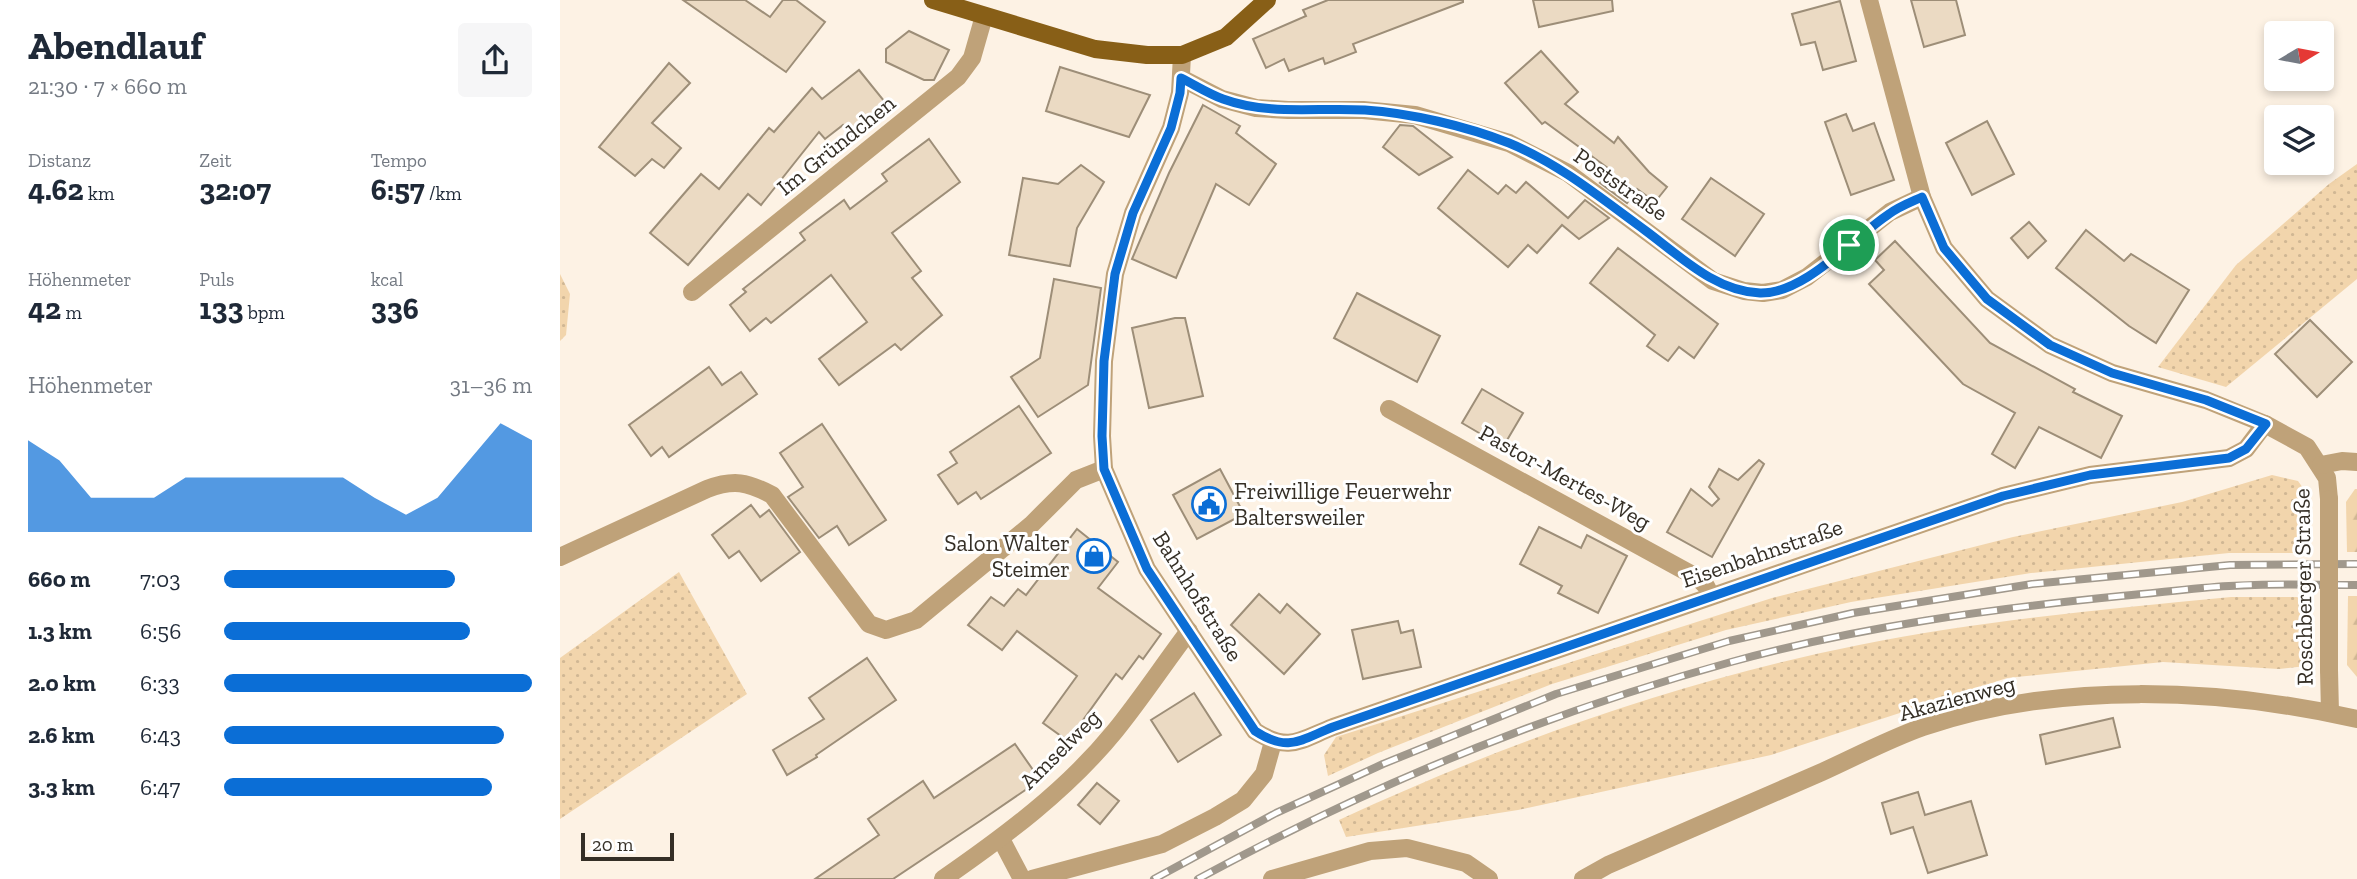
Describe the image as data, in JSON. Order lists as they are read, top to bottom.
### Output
{
  "streets": {
    "street": [
      "Im Gründchen",
      "Poststraße",
      "Pastor-Mertes-Weg",
      "Eisenbahnstraße",
      "Roschberger Straße",
      "Bahnhofstraße",
      "Akazienweg",
      "Amselweg"
    ]
  },
  "crossings": [
    ["Poststraße", "Roschberger Straße"],
    ["Poststraße", "Bahnhofstraße"],
    ["Pastor-Mertes-Weg", "Eisenbahnstraße"],
    ["Eisenbahnstraße", "Roschberger Straße"],
    ["Eisenbahnstraße", "Bahnhofstraße"],
    ["Roschberger Straße", "Akazienweg"],
    ["Bahnhofstraße", "Amselweg"]
  ],
  "places": {
    "public building": ["Freiwillige Feuerwehr Baltersweiler"],
    "shop": ["Salon Walter Steimer"]
  },
  "scale_bar": "20 m",
  "north": "right",
  "page": {
    "heading": ["Abendlauf", "21:30 · 7 × 660 m"],
    "stats": [
      ["Distanz", "4.62 km"],
      ["Zeit", "32:07"],
      ["Tempo", "6:57 /km"],
      ["Höhenmeter", "42 m"],
      ["Puls", "133 bpm"],
      ["kcal", "336"]
    ],
    "chart": ["Höhenmeter", "31–36 m"],
    "list": [
      {
        "name": "660 m",
        "note": "7:03"
      },
      {
        "name": "1.3 km",
        "note": "6:56"
      },
      {
        "name": "2.0 km",
        "note": "6:33"
      },
      {
        "name": "2.6 km",
        "note": "6:43"
      },
      {
        "name": "3.3 km",
        "note": "6:47"
      }
    ],
    "scale": "20 m"
  }
}
